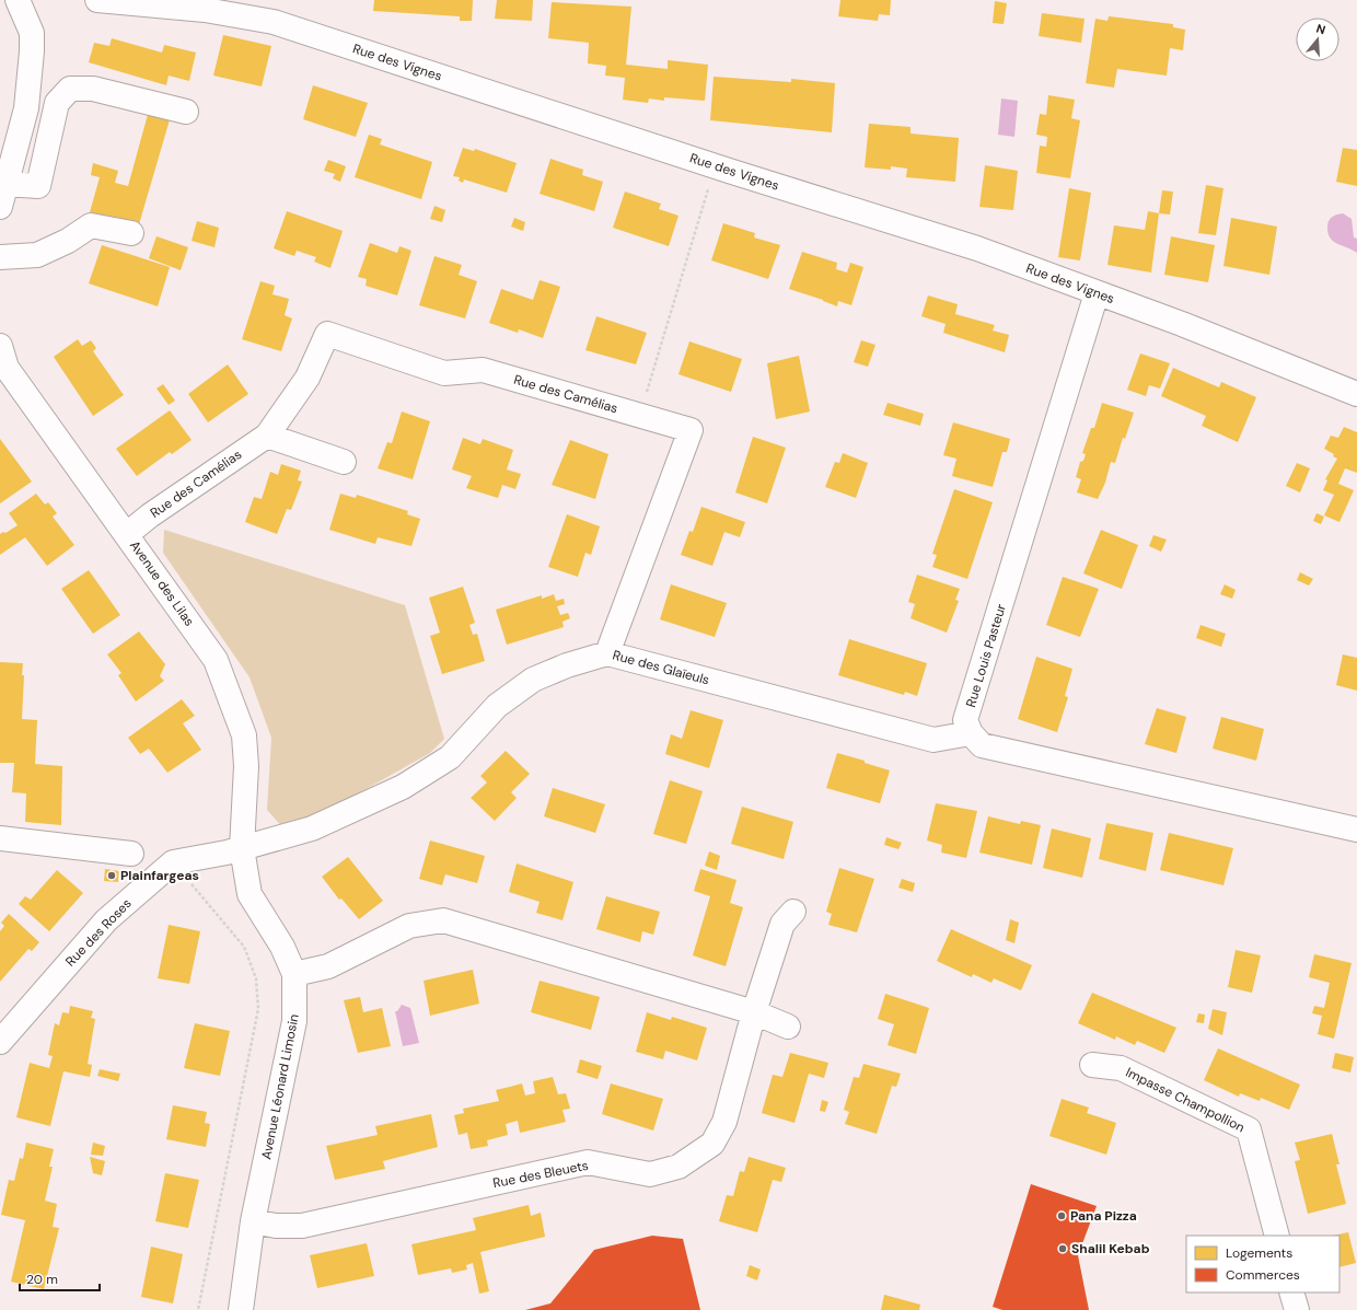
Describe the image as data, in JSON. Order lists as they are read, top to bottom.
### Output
{
  "streets": {
    "street": [
      "Rue des Vignes",
      "Rue des Camélias",
      "Avenue des Lilas",
      "Rue Louis Pasteur",
      "Rue des Glaïeuls",
      "Rue des Roses",
      "Avenue Léonard Limosin",
      "Impasse Champollion",
      "Rue des Bleuets"
    ]
  },
  "crossings": [
    ["Rue des Vignes", "Rue Louis Pasteur"],
    ["Rue des Camélias", "Avenue des Lilas"],
    ["Rue des Camélias", "Rue des Glaïeuls"],
    ["Avenue des Lilas", "Rue des Glaïeuls"],
    ["Avenue des Lilas", "Rue des Roses"],
    ["Avenue des Lilas", "Avenue Léonard Limosin"],
    ["Rue Louis Pasteur", "Rue des Glaïeuls"],
    ["Rue des Glaïeuls", "Rue des Roses"],
    ["Rue des Glaïeuls", "Avenue Léonard Limosin"],
    ["Rue des Roses", "Avenue Léonard Limosin"],
    ["Avenue Léonard Limosin", "Rue des Bleuets"]
  ],
  "places": ["Plainfargeas", "Pana Pizza", "Shalil Kebab"],
  "legend": ["Logements", "Commerces"],
  "scale_bar": "20 m",
  "north": "top"
}
